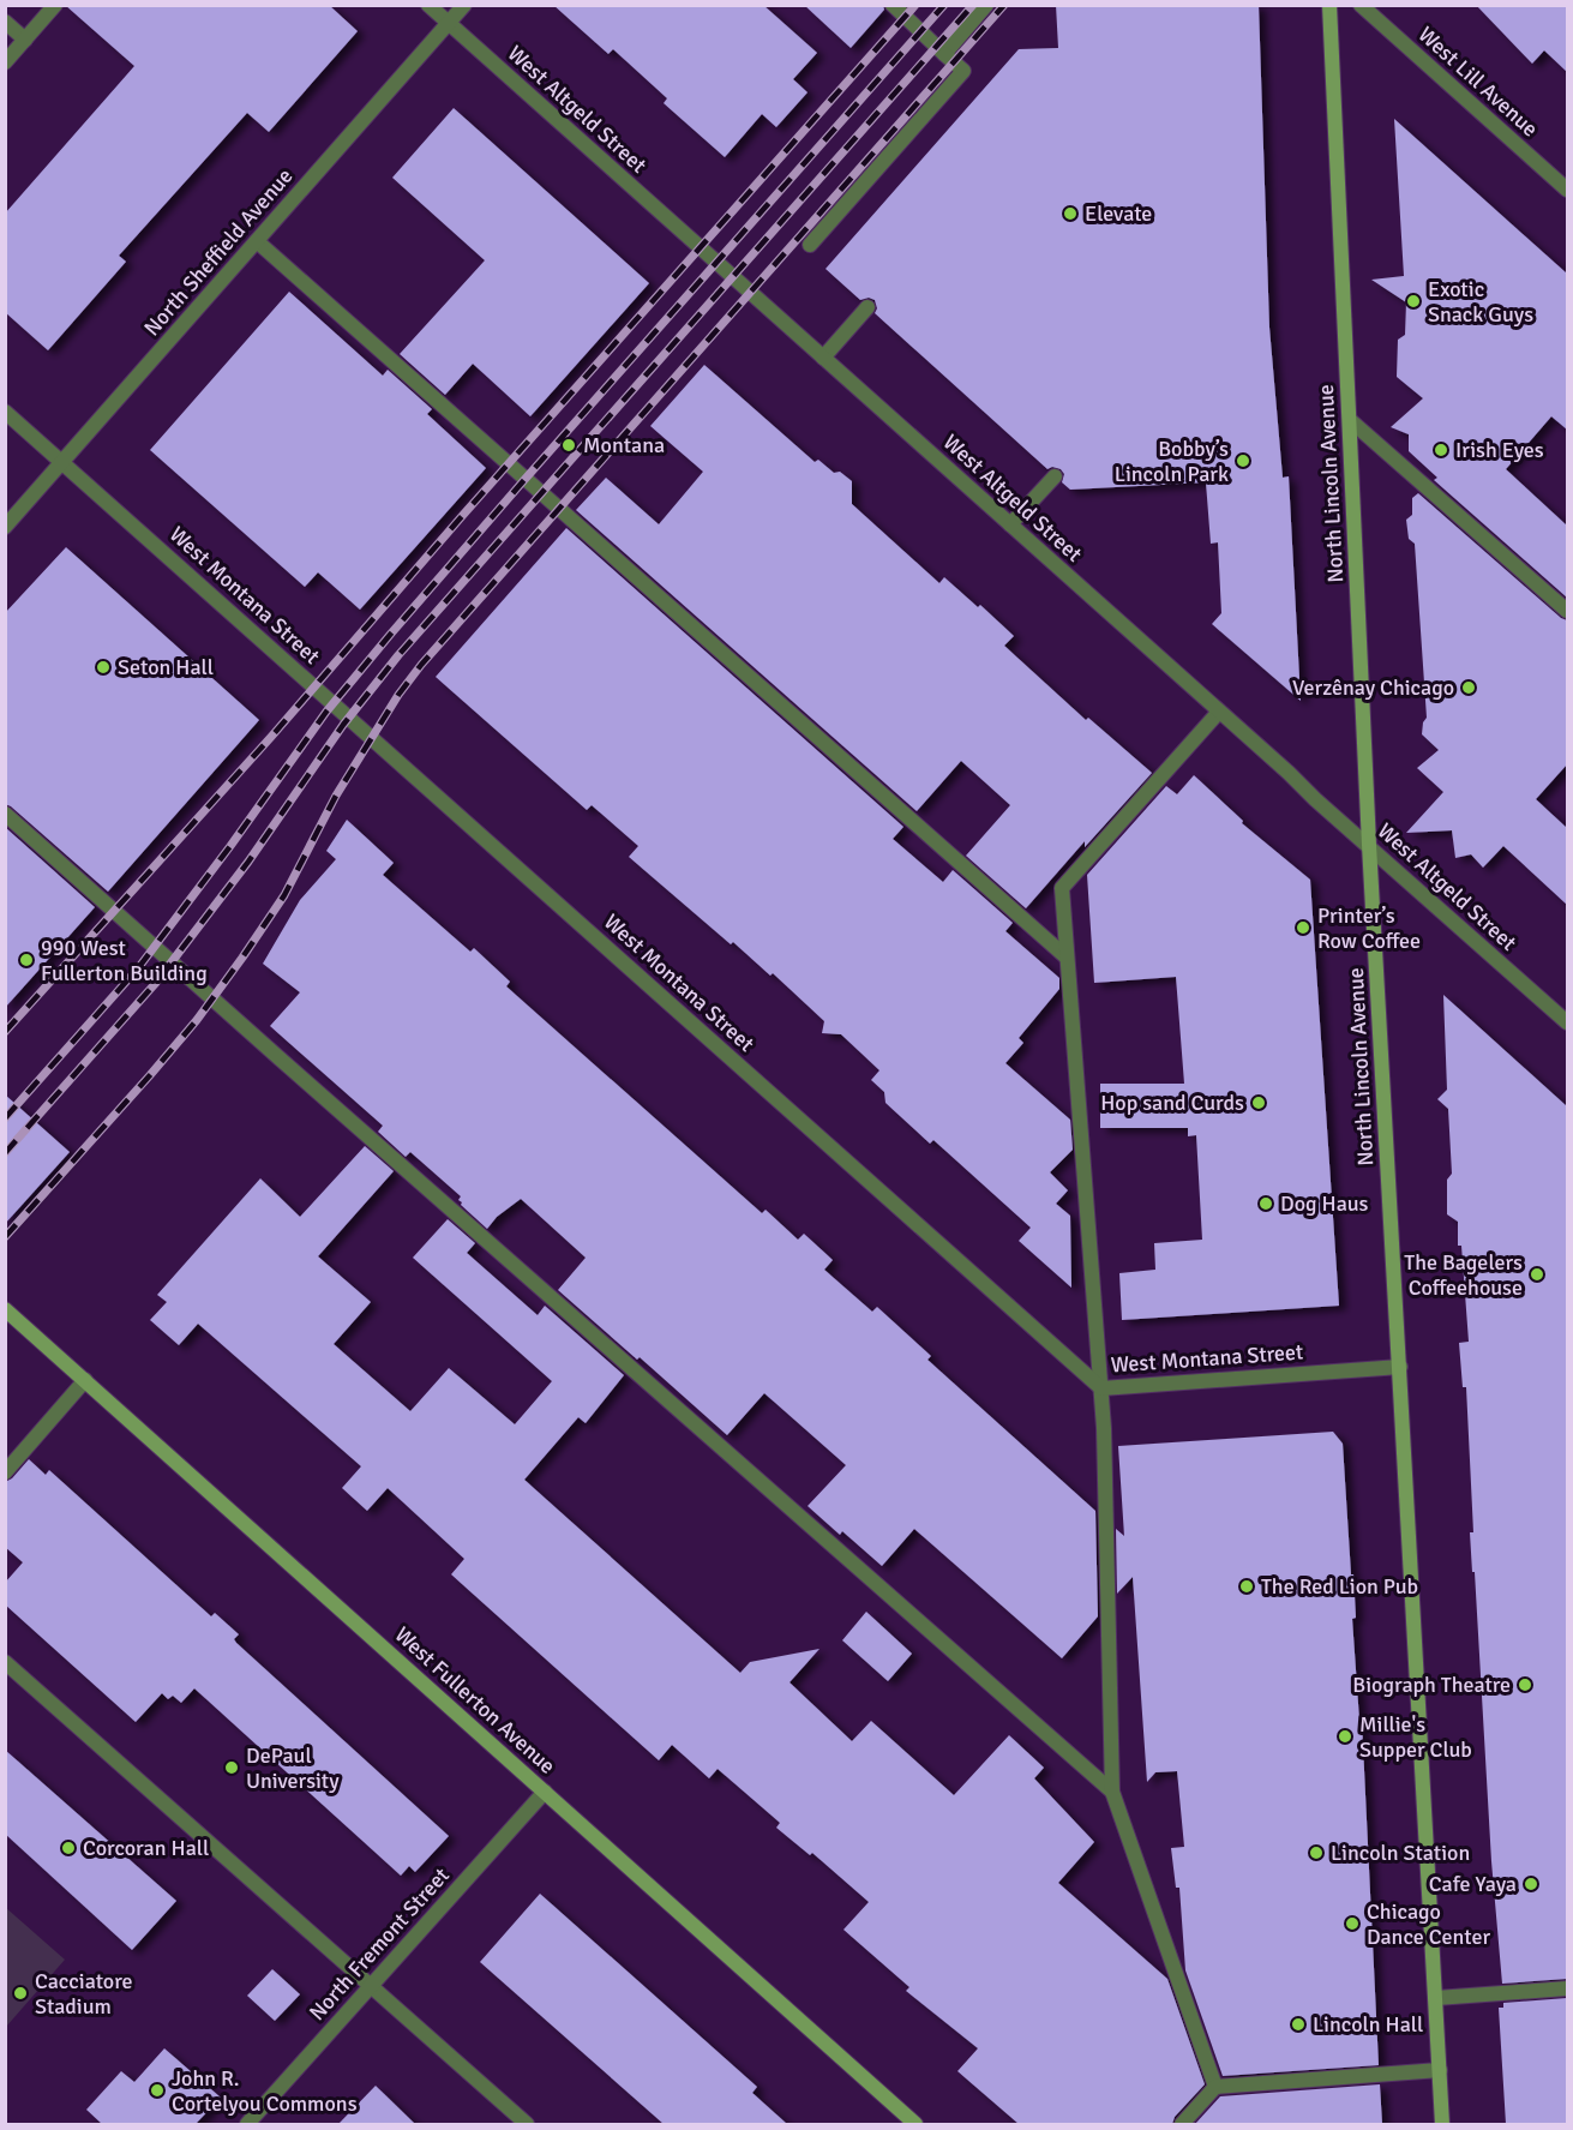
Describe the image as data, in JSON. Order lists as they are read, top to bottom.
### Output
{
  "streets": {
    "main road": ["North Lincoln Avenue", "West Fullerton Avenue"],
    "street": [
      "West Lill Avenue",
      "West Altgeld Street",
      "North Sheffield Avenue",
      "West Montana Street",
      "North Fremont Street"
    ]
  },
  "crossings": [
    ["West Altgeld Street", "North Sheffield Avenue"],
    ["West Altgeld Street", "North Lincoln Avenue"],
    ["North Sheffield Avenue", "West Montana Street"],
    ["North Lincoln Avenue", "West Montana Street"],
    ["West Fullerton Avenue", "North Fremont Street"]
  ],
  "places": [
    "Elevate",
    "Exotic Snack Guys",
    "Montana",
    "Irish Eyes",
    "Bobby’s Lincoln Park",
    "Seton Hall",
    "Verzênay Chicago",
    "Printer’s Row Coffee",
    "990 West Fullerton Building",
    "Hop sand Curds",
    "Dog Haus",
    "The Bagelers Coffeehouse",
    "The Red Lion Pub",
    "Biograph Theatre",
    "Millie's Supper Club",
    "DePaul University",
    "Corcoran Hall",
    "Lincoln Station",
    "Cafe Yaya",
    "Chicago Dance Center",
    "Cacciatore Stadium",
    "Lincoln Hall",
    "John R. Cortelyou Commons"
  ]
}
